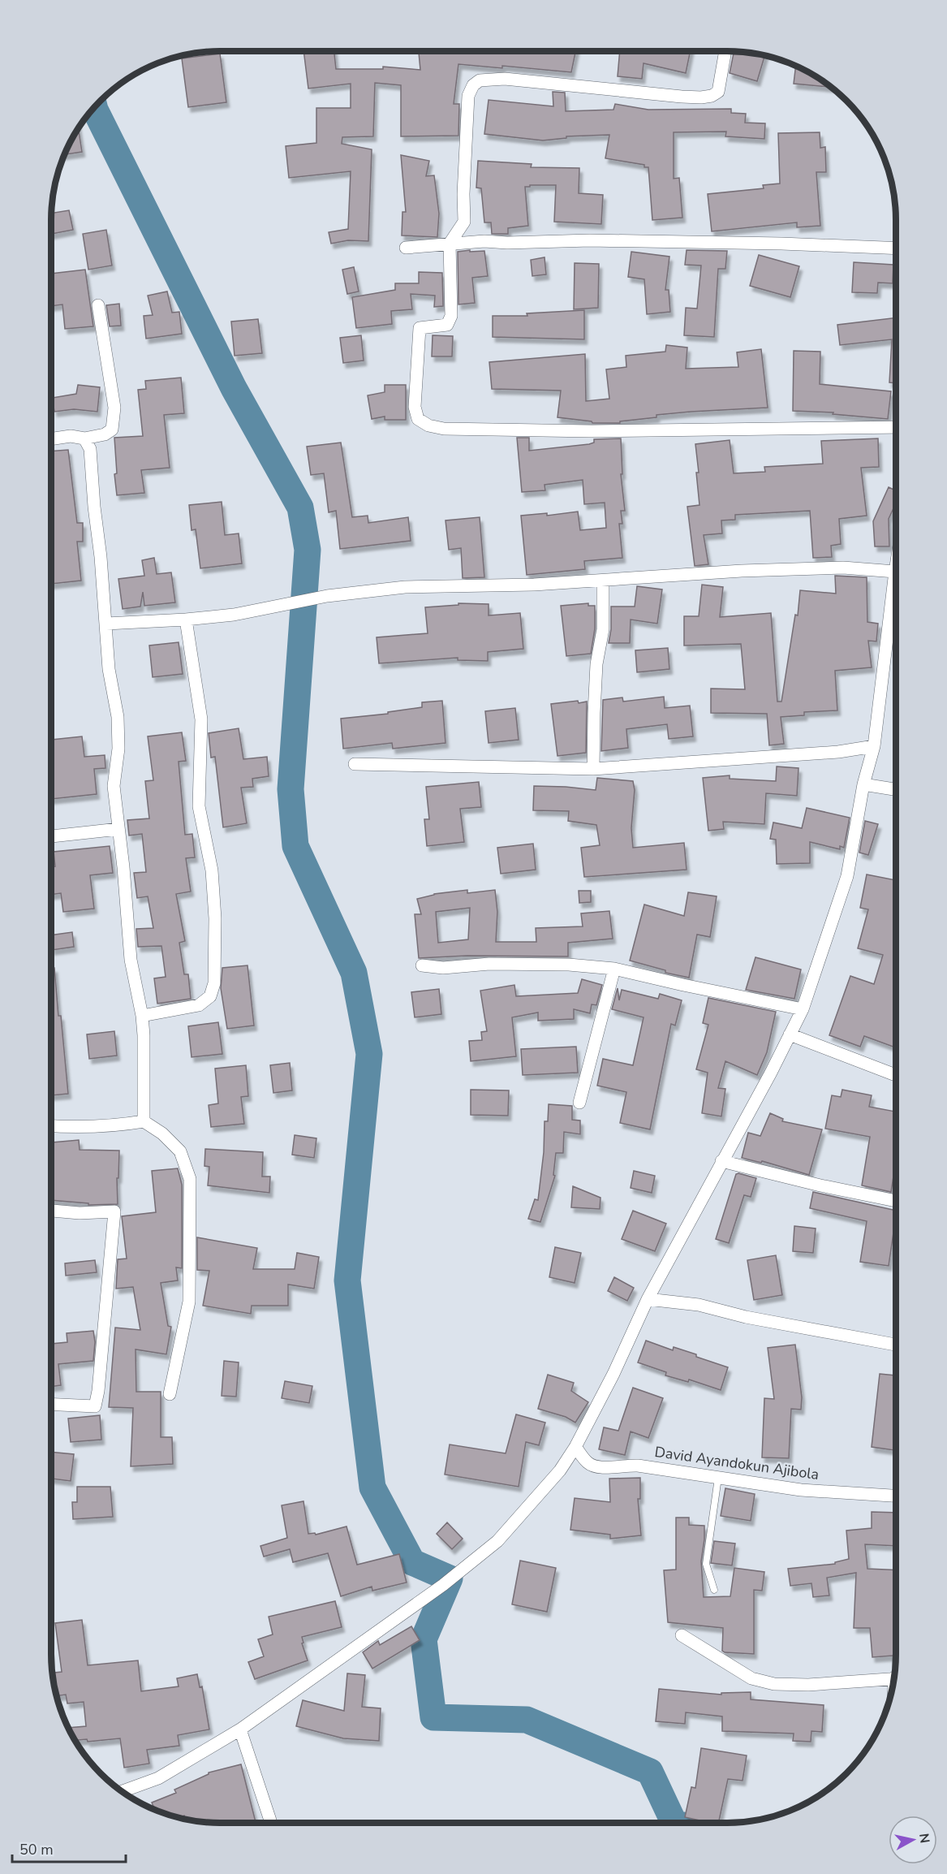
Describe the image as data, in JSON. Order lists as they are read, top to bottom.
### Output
{
  "streets": {
    "street": ["David Ayandokun Ajibola"]
  },
  "scale_bar": "50 m",
  "north": "right"
}
